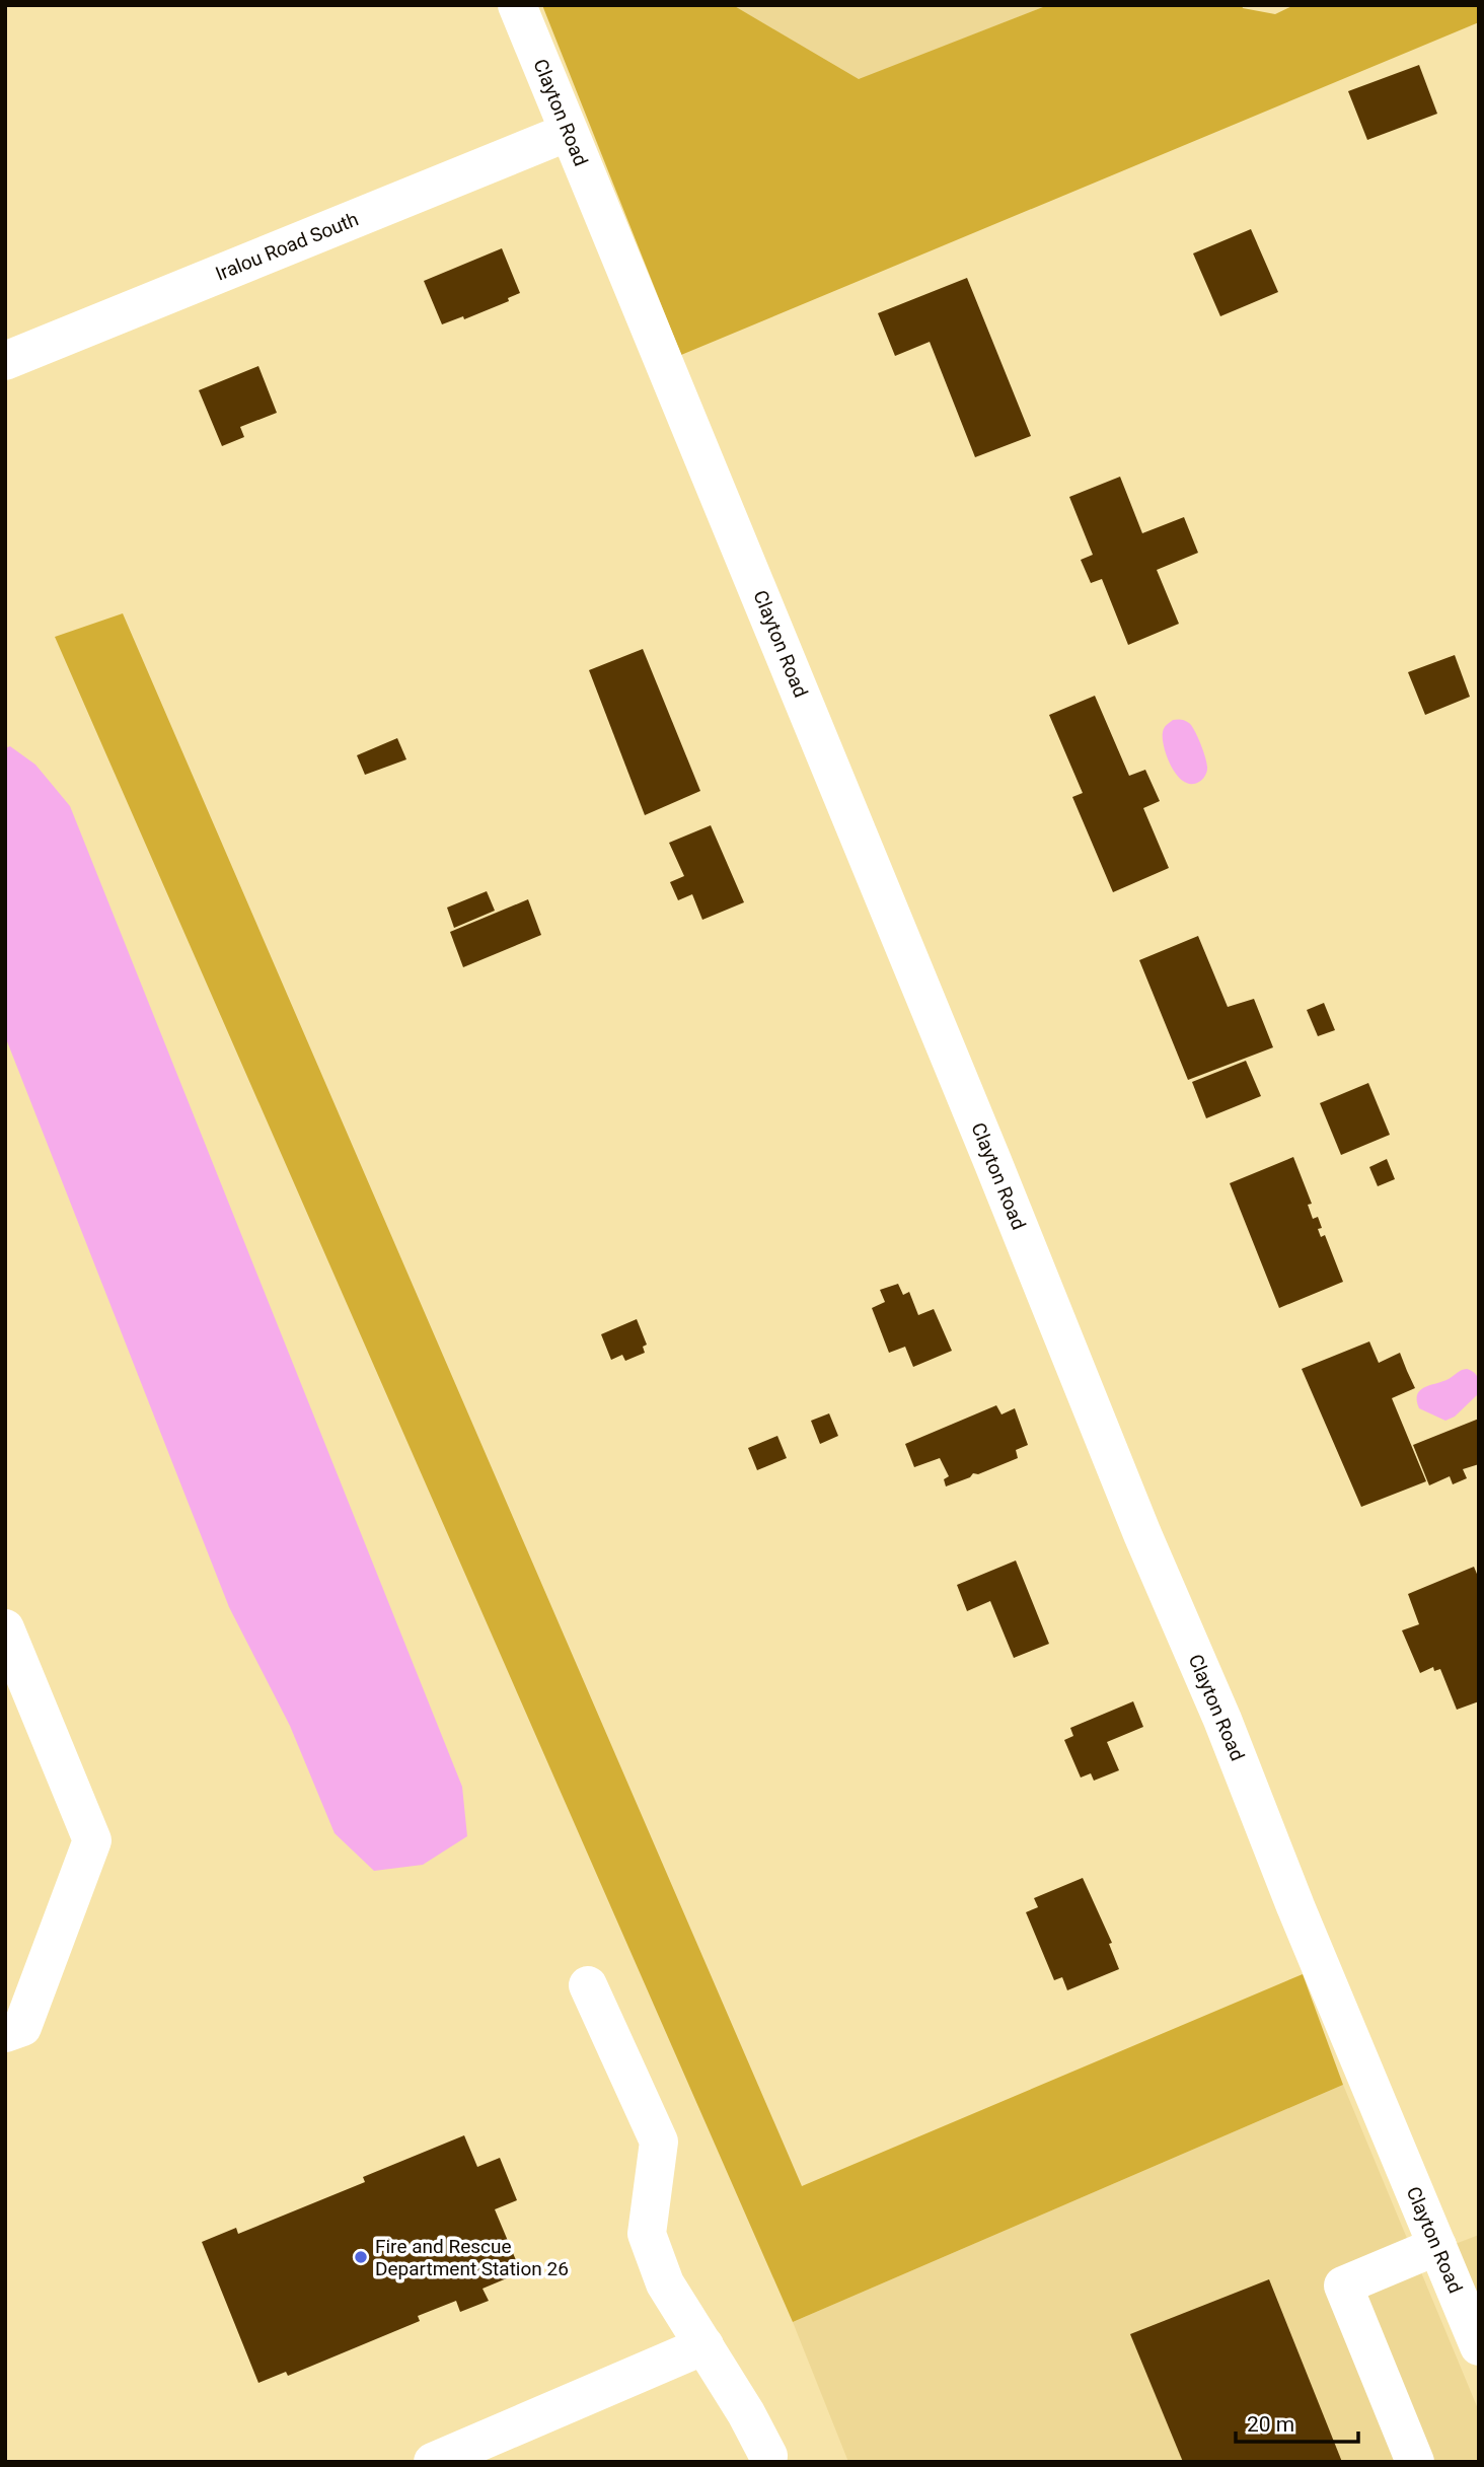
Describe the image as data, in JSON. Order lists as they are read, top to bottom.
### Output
{
  "streets": {
    "street": ["Clayton Road", "Iralou Road South"]
  },
  "crossings": [
    ["Clayton Road", "Iralou Road South"]
  ],
  "places": ["Fire and Rescue Department Station 26"],
  "scale_bar": "20 m"
}
